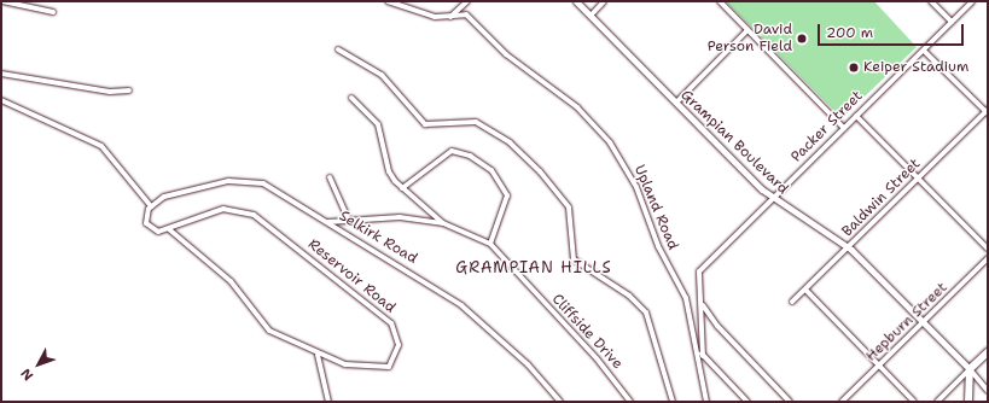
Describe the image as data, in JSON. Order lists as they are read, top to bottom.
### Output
{
  "streets": {
    "street": [
      "Packer Street",
      "Grampian Boulevard",
      "Baldwin Street",
      "Upland Road",
      "Selkirk Road",
      "Reservoir Road",
      "Hepburn Street",
      "Cliffside Drive"
    ]
  },
  "crossings": [
    ["Packer Street", "Grampian Boulevard"],
    ["Grampian Boulevard", "Baldwin Street"],
    ["Grampian Boulevard", "Hepburn Street"],
    ["Selkirk Road", "Reservoir Road"]
  ],
  "districts": ["GRAMPIAN HILLS"],
  "places": ["David Person Field", "Keiper Stadium"],
  "scale_bar": "200 m",
  "north": "bottom left"
}
